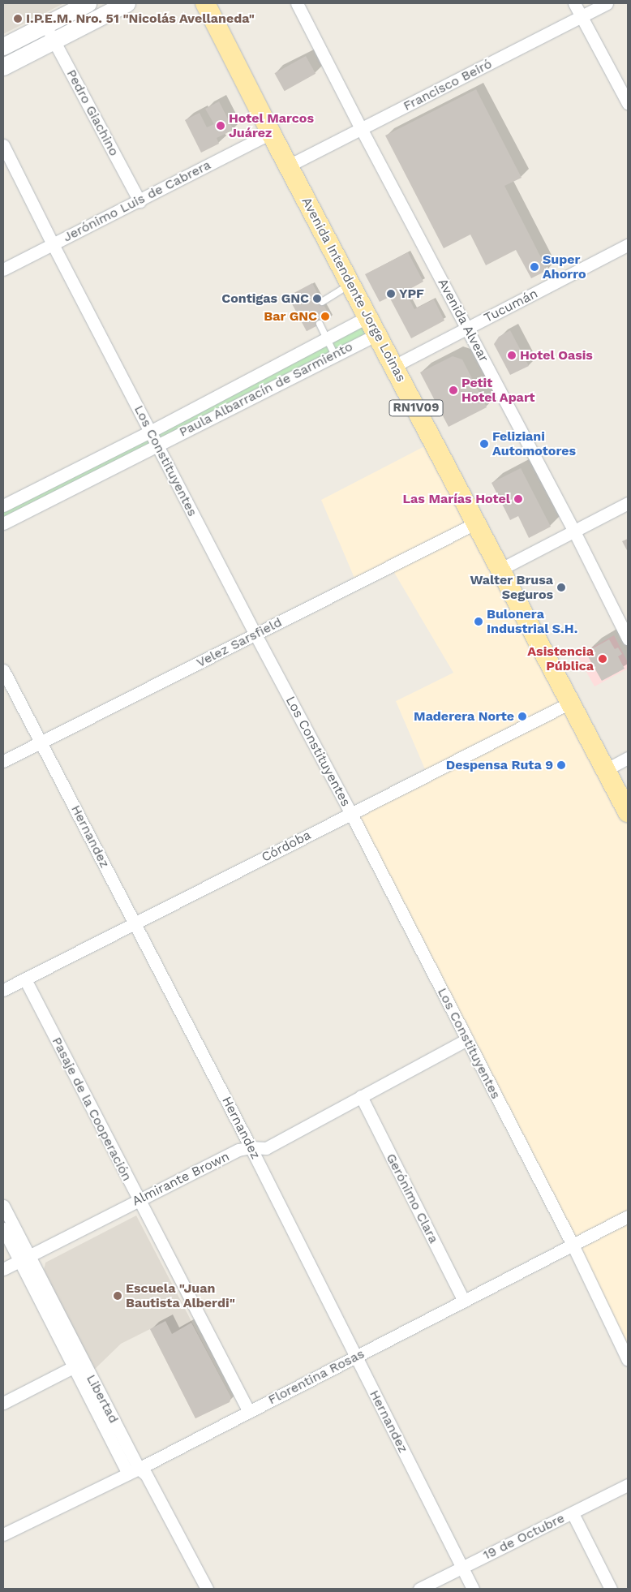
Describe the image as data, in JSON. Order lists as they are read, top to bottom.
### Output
{
  "streets": {
    "main road": ["Avenida Intendente Jorge Loinas", "RN1V09"],
    "street": [
      "Francisco Beiró",
      "Pedro Giachino",
      "Jerónimo Luis de Cabrera",
      "Tucumán",
      "Avenida Alvear",
      "Paula Albarracín de Sarmiento",
      "Los Constituyentes",
      "Velez Sarsfield",
      "Hernandez",
      "Córdoba",
      "Pasaje de la Cooperación",
      "Almirante Brown",
      "Gerónimo Clara",
      "Florentina Rosas",
      "Libertad",
      "19 de Octubre"
    ]
  },
  "crossings": [
    ["Francisco Beiró", "Avenida Intendente Jorge Loinas"],
    ["Francisco Beiró", "Avenida Alvear"],
    ["Pedro Giachino", "Jerónimo Luis de Cabrera"],
    ["Jerónimo Luis de Cabrera", "Avenida Intendente Jorge Loinas"],
    ["Jerónimo Luis de Cabrera", "Los Constituyentes"],
    ["Avenida Intendente Jorge Loinas", "Tucumán"],
    ["Avenida Intendente Jorge Loinas", "Paula Albarracín de Sarmiento"],
    ["Avenida Intendente Jorge Loinas", "Velez Sarsfield"],
    ["Avenida Intendente Jorge Loinas", "Córdoba"],
    ["Tucumán", "Avenida Alvear"],
    ["Paula Albarracín de Sarmiento", "Los Constituyentes"],
    ["Los Constituyentes", "Velez Sarsfield"],
    ["Los Constituyentes", "Córdoba"],
    ["Los Constituyentes", "Almirante Brown"],
    ["Los Constituyentes", "Florentina Rosas"],
    ["Velez Sarsfield", "Hernandez"],
    ["Hernandez", "Córdoba"],
    ["Hernandez", "Almirante Brown"],
    ["Hernandez", "Florentina Rosas"],
    ["Hernandez", "19 de Octubre"],
    ["Córdoba", "Pasaje de la Cooperación"],
    ["Pasaje de la Cooperación", "Almirante Brown"],
    ["Pasaje de la Cooperación", "Florentina Rosas"],
    ["Almirante Brown", "Gerónimo Clara"],
    ["Almirante Brown", "Libertad"],
    ["Gerónimo Clara", "Florentina Rosas"],
    ["Florentina Rosas", "Libertad"]
  ],
  "places": [
    "I.P.E.M. Nro. 51 \"Nicolás Avellaneda\"",
    "Hotel Marcos Juárez",
    "Super Ahorro",
    "YPF",
    "Contigas GNC",
    "Bar GNC",
    "Hotel Oasis",
    "Petit Hotel Apart",
    "Feliziani Automotores",
    "Las Marías Hotel",
    "Walter Brusa Seguros",
    "Bulonera Industrial S.H.",
    "Asistencia Pública",
    "Maderera Norte",
    "Despensa Ruta 9",
    "Escuela \"Juan Bautista Alberdi\""
  ]
}
